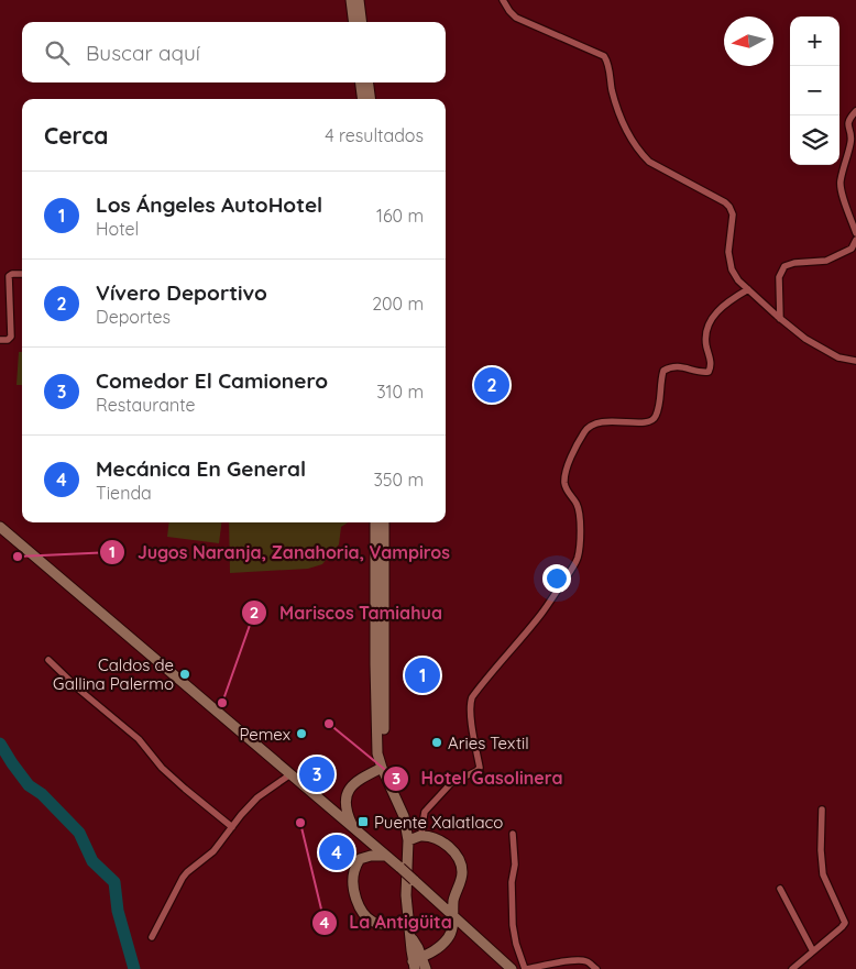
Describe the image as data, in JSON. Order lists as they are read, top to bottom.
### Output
{
  "places": {
    "other": [
      "Jugos Naranja, Zanahoria, Vampiros",
      "Caldos de Gallina Palermo",
      "Mariscos Tamiahua",
      "Hotel Gasolinera",
      "Pemex",
      "Aries Textil",
      "La Antigüita"
    ],
    "transit": ["Puente Xalatlaco"]
  },
  "north": "left",
  "page": {
    "map_buttons": ["+", "−"],
    "search": "Buscar aquí",
    "heading": ["Cerca", "4 resultados"],
    "list": [
      {
        "mark": "1",
        "name": "Los Ángeles AutoHotel",
        "note": "Hotel",
        "value": "160 m"
      },
      {
        "mark": "2",
        "name": "Vívero Deportivo",
        "note": "Deportes",
        "value": "200 m"
      },
      {
        "mark": "3",
        "name": "Comedor El Camionero",
        "note": "Restaurante",
        "value": "310 m"
      },
      {
        "mark": "4",
        "name": "Mecánica En General",
        "note": "Tienda",
        "value": "350 m"
      }
    ],
    "pins": [
      "2",
      "1",
      "3",
      "4"
    ]
  }
}
